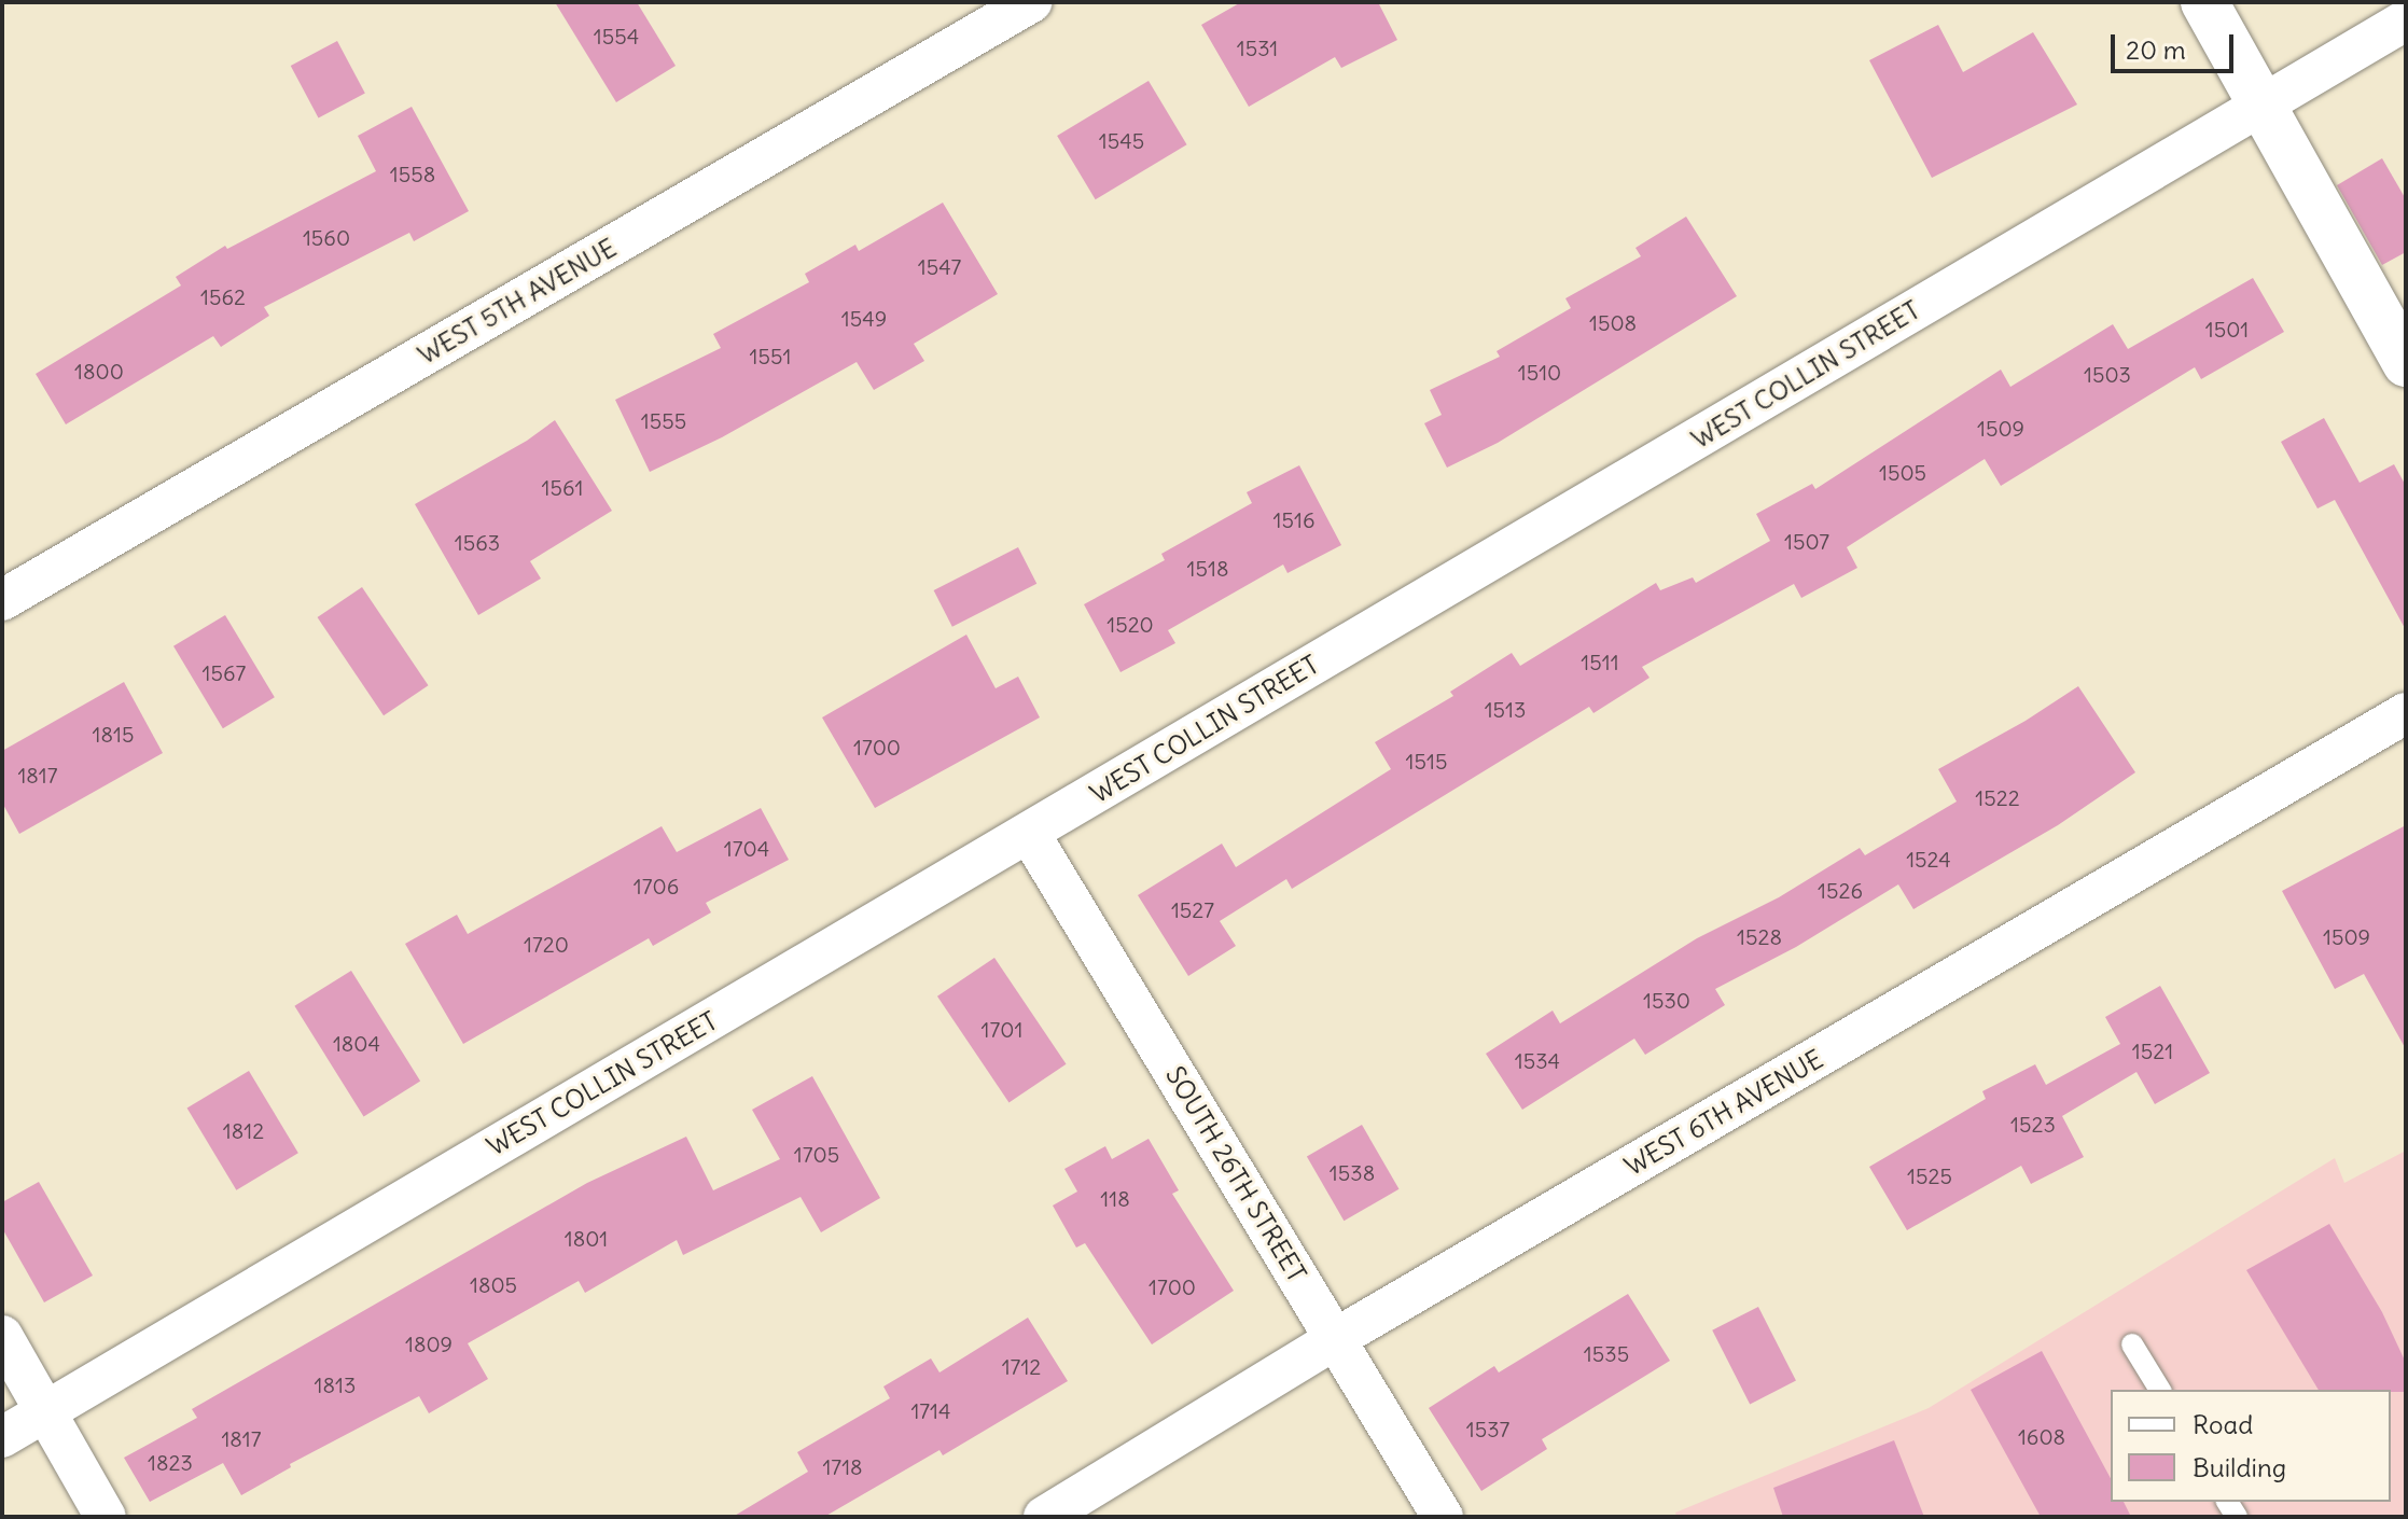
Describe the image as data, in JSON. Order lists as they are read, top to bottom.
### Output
{
  "streets": {
    "street": [
      "WEST 5TH AVENUE",
      "WEST COLLIN STREET",
      "WEST 6TH AVENUE",
      "SOUTH 26TH STREET"
    ]
  },
  "crossings": [
    ["WEST COLLIN STREET", "SOUTH 26TH STREET"],
    ["WEST 6TH AVENUE", "SOUTH 26TH STREET"]
  ],
  "house_numbers": [
    "1554",
    "1531",
    "1545",
    "1558",
    "1560",
    "1547",
    "1562",
    "1549",
    "1508",
    "1501",
    "1551",
    "1800",
    "1510",
    "1503",
    "1555",
    "1509",
    "1505",
    "1561",
    "1516",
    "1507",
    "1563",
    "1518",
    "1520",
    "1511",
    "1567",
    "1513",
    "1815",
    "1700",
    "1515",
    "1817",
    "1522",
    "1704",
    "1524",
    "1706",
    "1526",
    "1527",
    "1528",
    "1509",
    "1720",
    "1530",
    "1701",
    "1804",
    "1521",
    "1534",
    "1523",
    "1812",
    "1705",
    "1538",
    "1525",
    "118",
    "1801",
    "1805",
    "1700",
    "1809",
    "1535",
    "1712",
    "1813",
    "1714",
    "1537",
    "1608",
    "1817",
    "1823",
    "1718"
  ],
  "legend": ["Road", "Building"],
  "scale_bar": "20 m"
}
